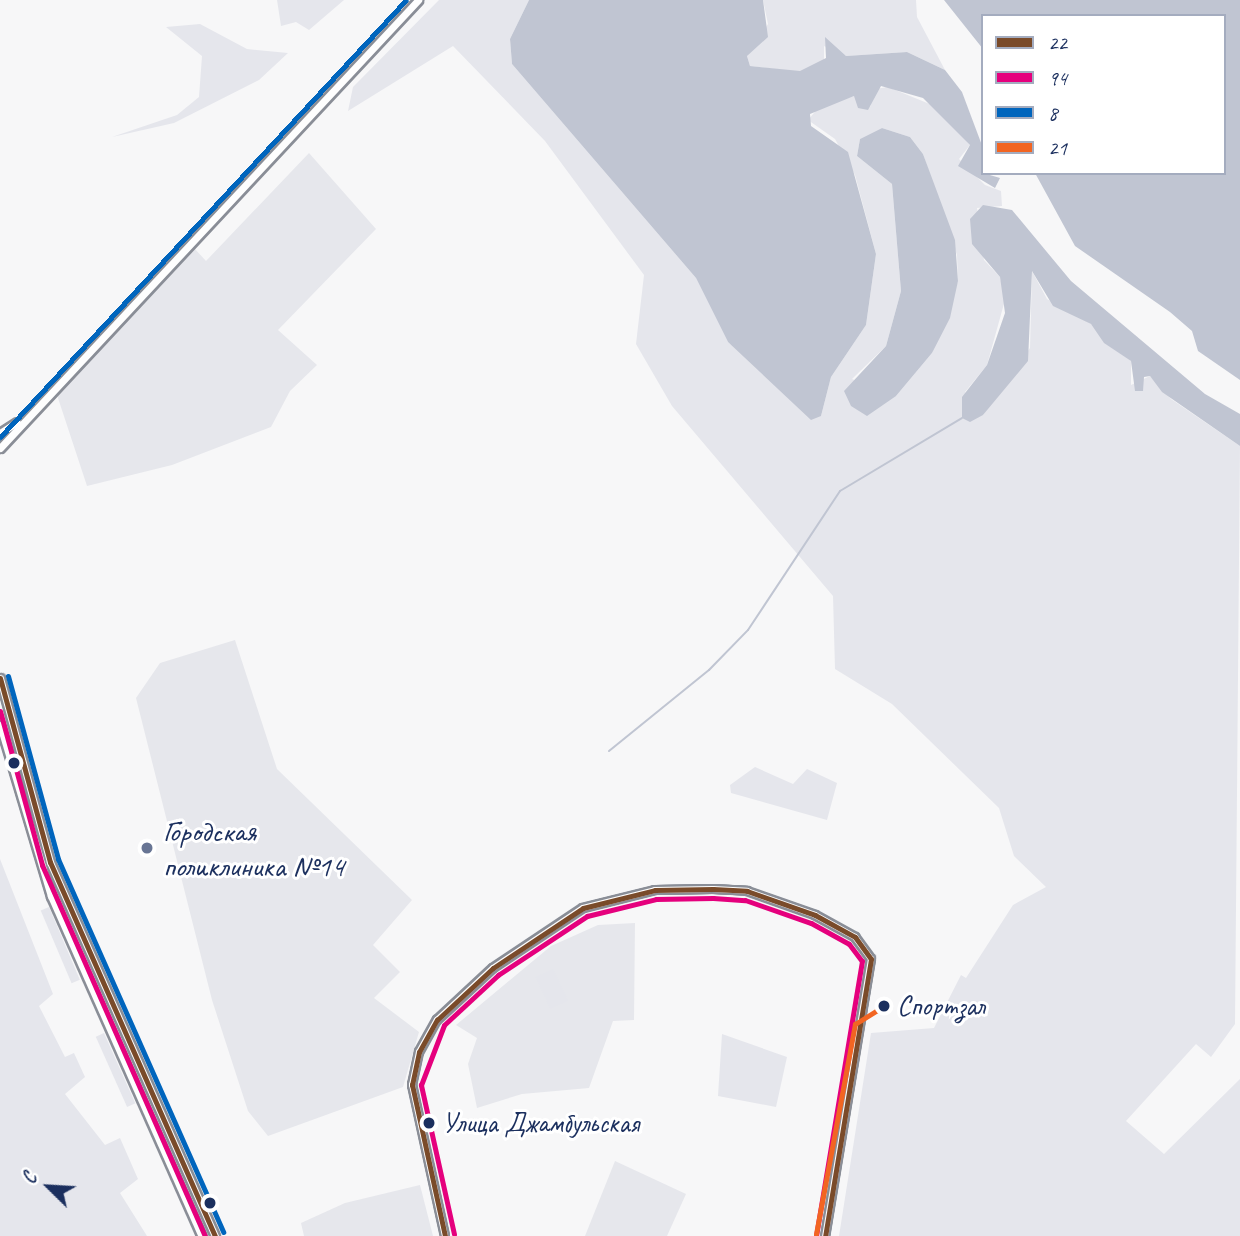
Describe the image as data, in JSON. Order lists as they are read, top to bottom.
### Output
{
  "places": ["Городская поликлиника №14", "Спортзал", "Улица Джамбульская"],
  "lines": [
    "transit line 8",
    "transit line 22",
    "transit line 94",
    "transit line 21"
  ],
  "legend": [
    "22",
    "94",
    "8",
    "21"
  ],
  "north": "top left"
}
